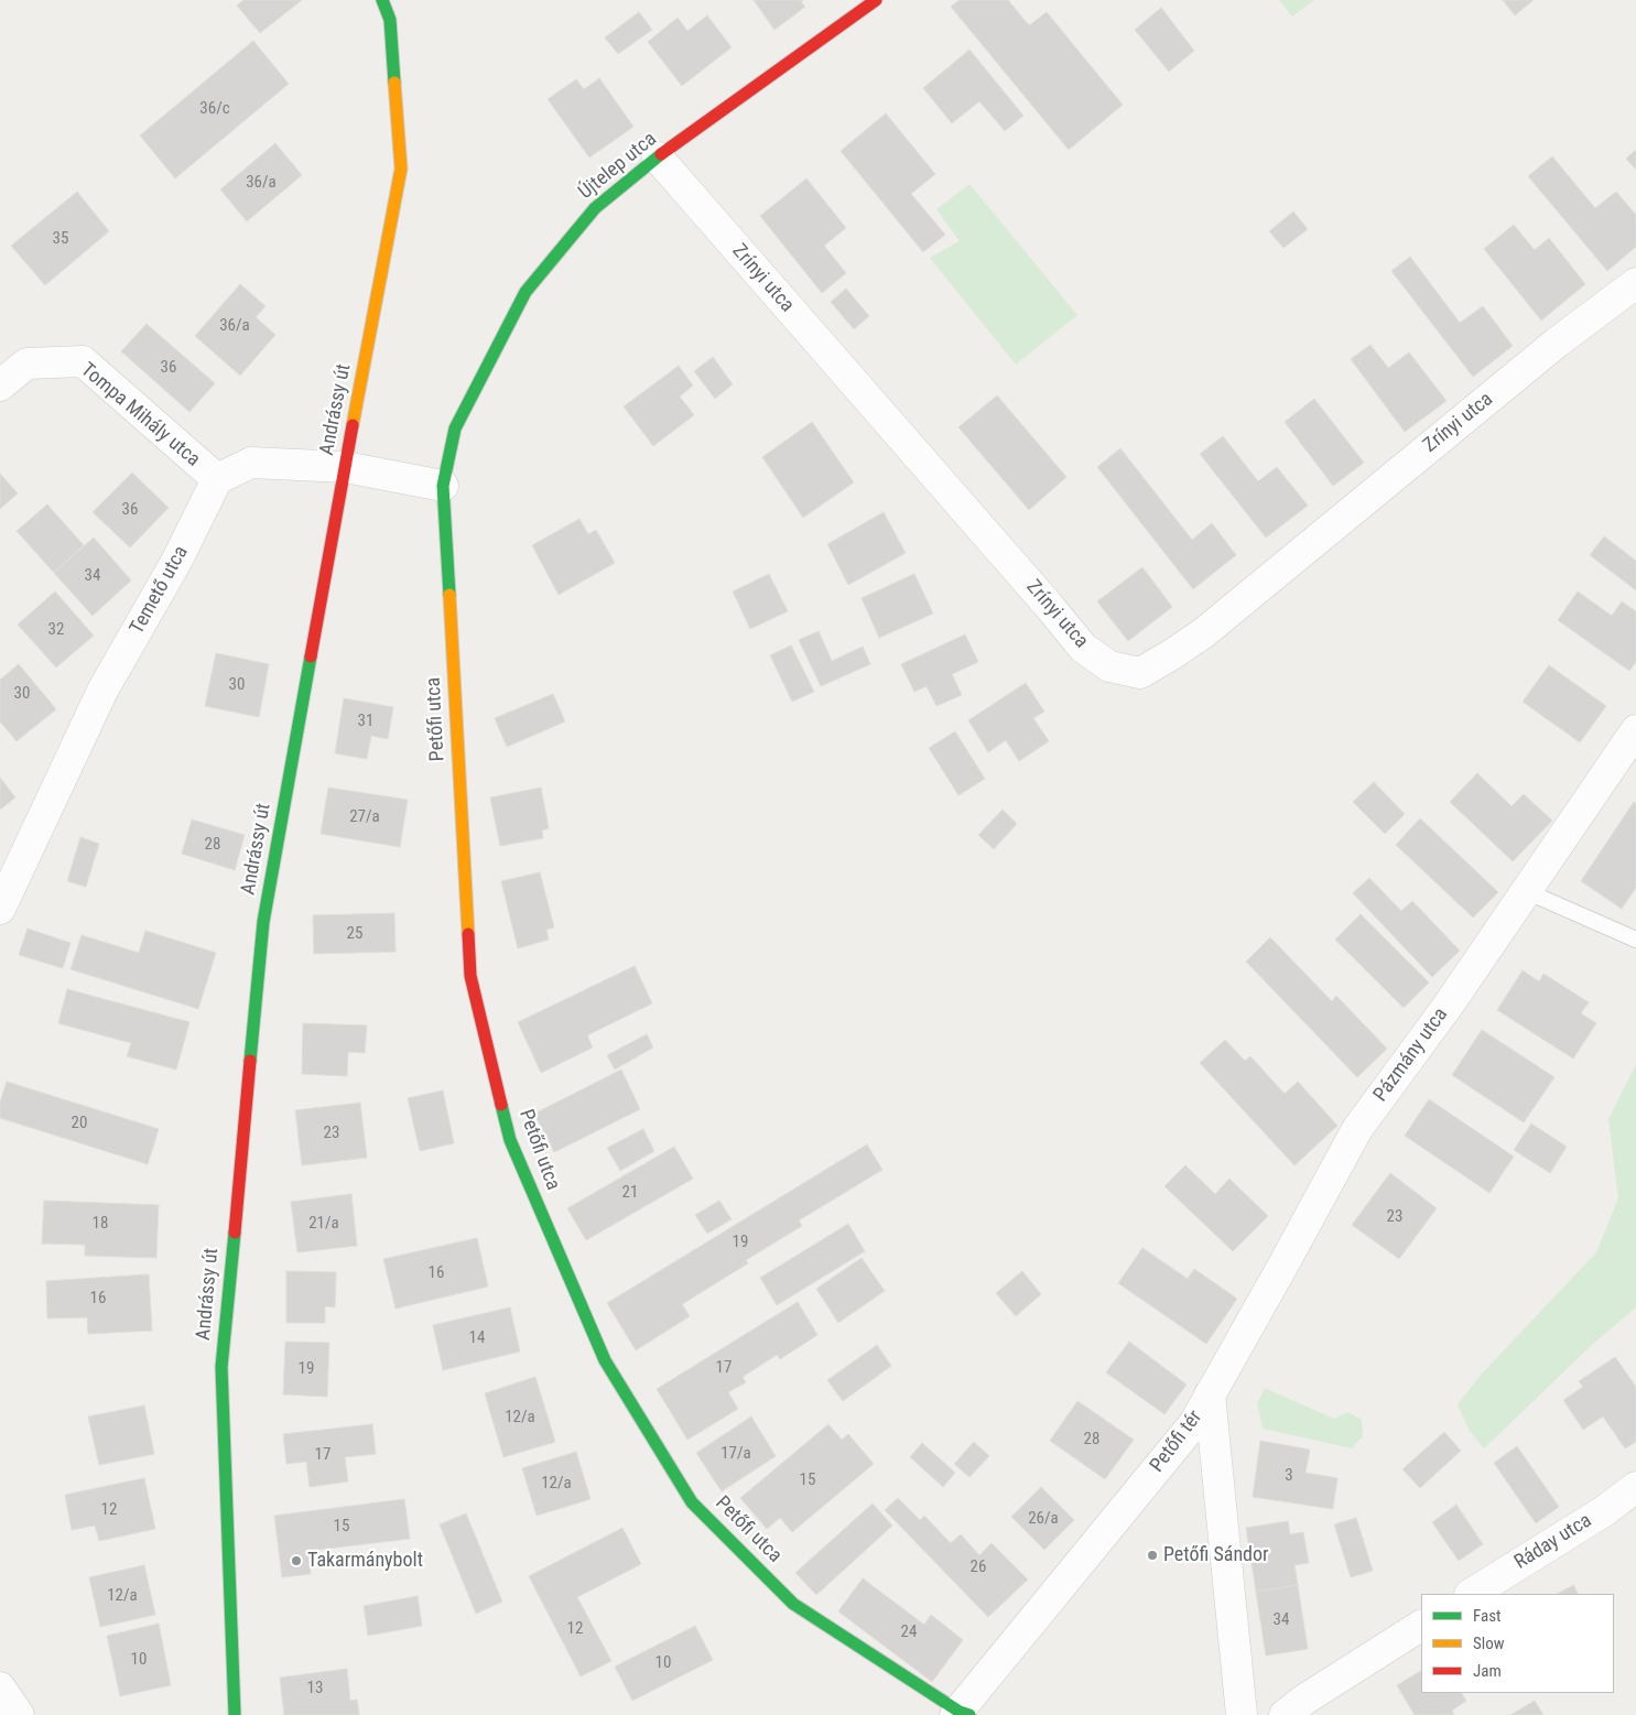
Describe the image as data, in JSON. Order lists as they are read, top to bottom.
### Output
{
  "streets": {
    "street": [
      "Újtelep utca",
      "Zrínyi utca",
      "Andrássy út",
      "Tompa Mihály utca",
      "Temető utca",
      "Petőfi utca",
      "Pázmány utca",
      "Petőfi tér",
      "Ráday utca"
    ]
  },
  "crossings": [
    ["Újtelep utca", "Zrínyi utca"],
    ["Újtelep utca", "Petőfi utca"],
    ["Tompa Mihály utca", "Temető utca"],
    ["Petőfi utca", "Petőfi tér"],
    ["Pázmány utca", "Petőfi tér"]
  ],
  "places": ["Petőfi Sándor", "Takarmánybolt"],
  "house_numbers": [
    "36/c",
    "36/a",
    "35",
    "36/a",
    "36",
    "36",
    "34",
    "32",
    "30",
    "30",
    "31",
    "27/a",
    "28",
    "25",
    "20",
    "23",
    "21",
    "23",
    "18",
    "21/a",
    "19",
    "16",
    "16",
    "14",
    "17",
    "19",
    "12/a",
    "28",
    "17/a",
    "17",
    "3",
    "15",
    "12/a",
    "12",
    "26/a",
    "15",
    "26",
    "12/a",
    "34",
    "12",
    "24",
    "10",
    "10",
    "13"
  ],
  "legend": ["Fast", "Slow", "Jam"]
}
